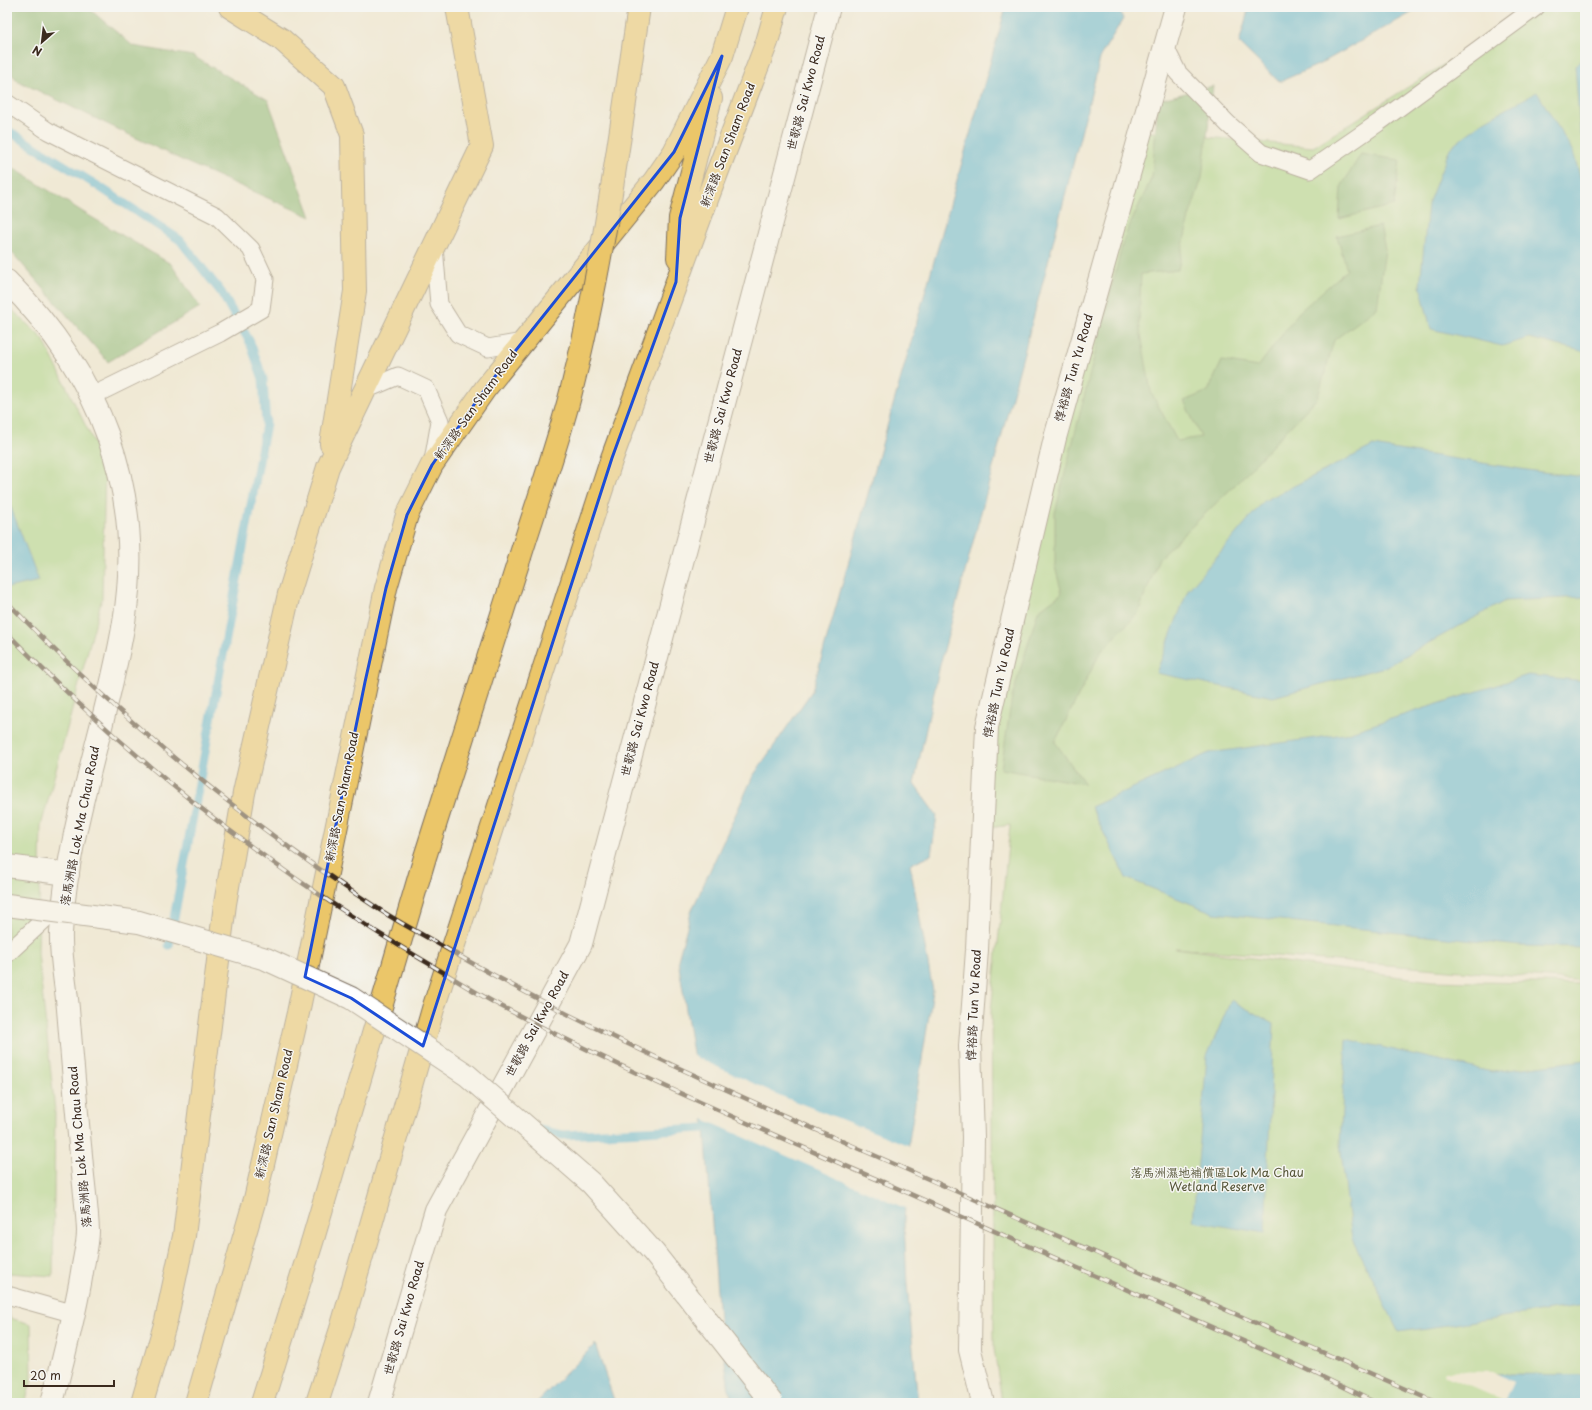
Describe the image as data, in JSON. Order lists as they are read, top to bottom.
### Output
{
  "streets": {
    "main road": ["新深路 San Sham Road"],
    "street": ["世歌路 Sai Kwo Road", "惇裕路 Tun Yu Road", "落馬洲路 Lok Ma Chau Road"]
  },
  "parks": ["落馬洲濕地補償區Lok Ma Chau Wetland Reserve"],
  "scale_bar": "20 m",
  "north": "bottom left"
}
